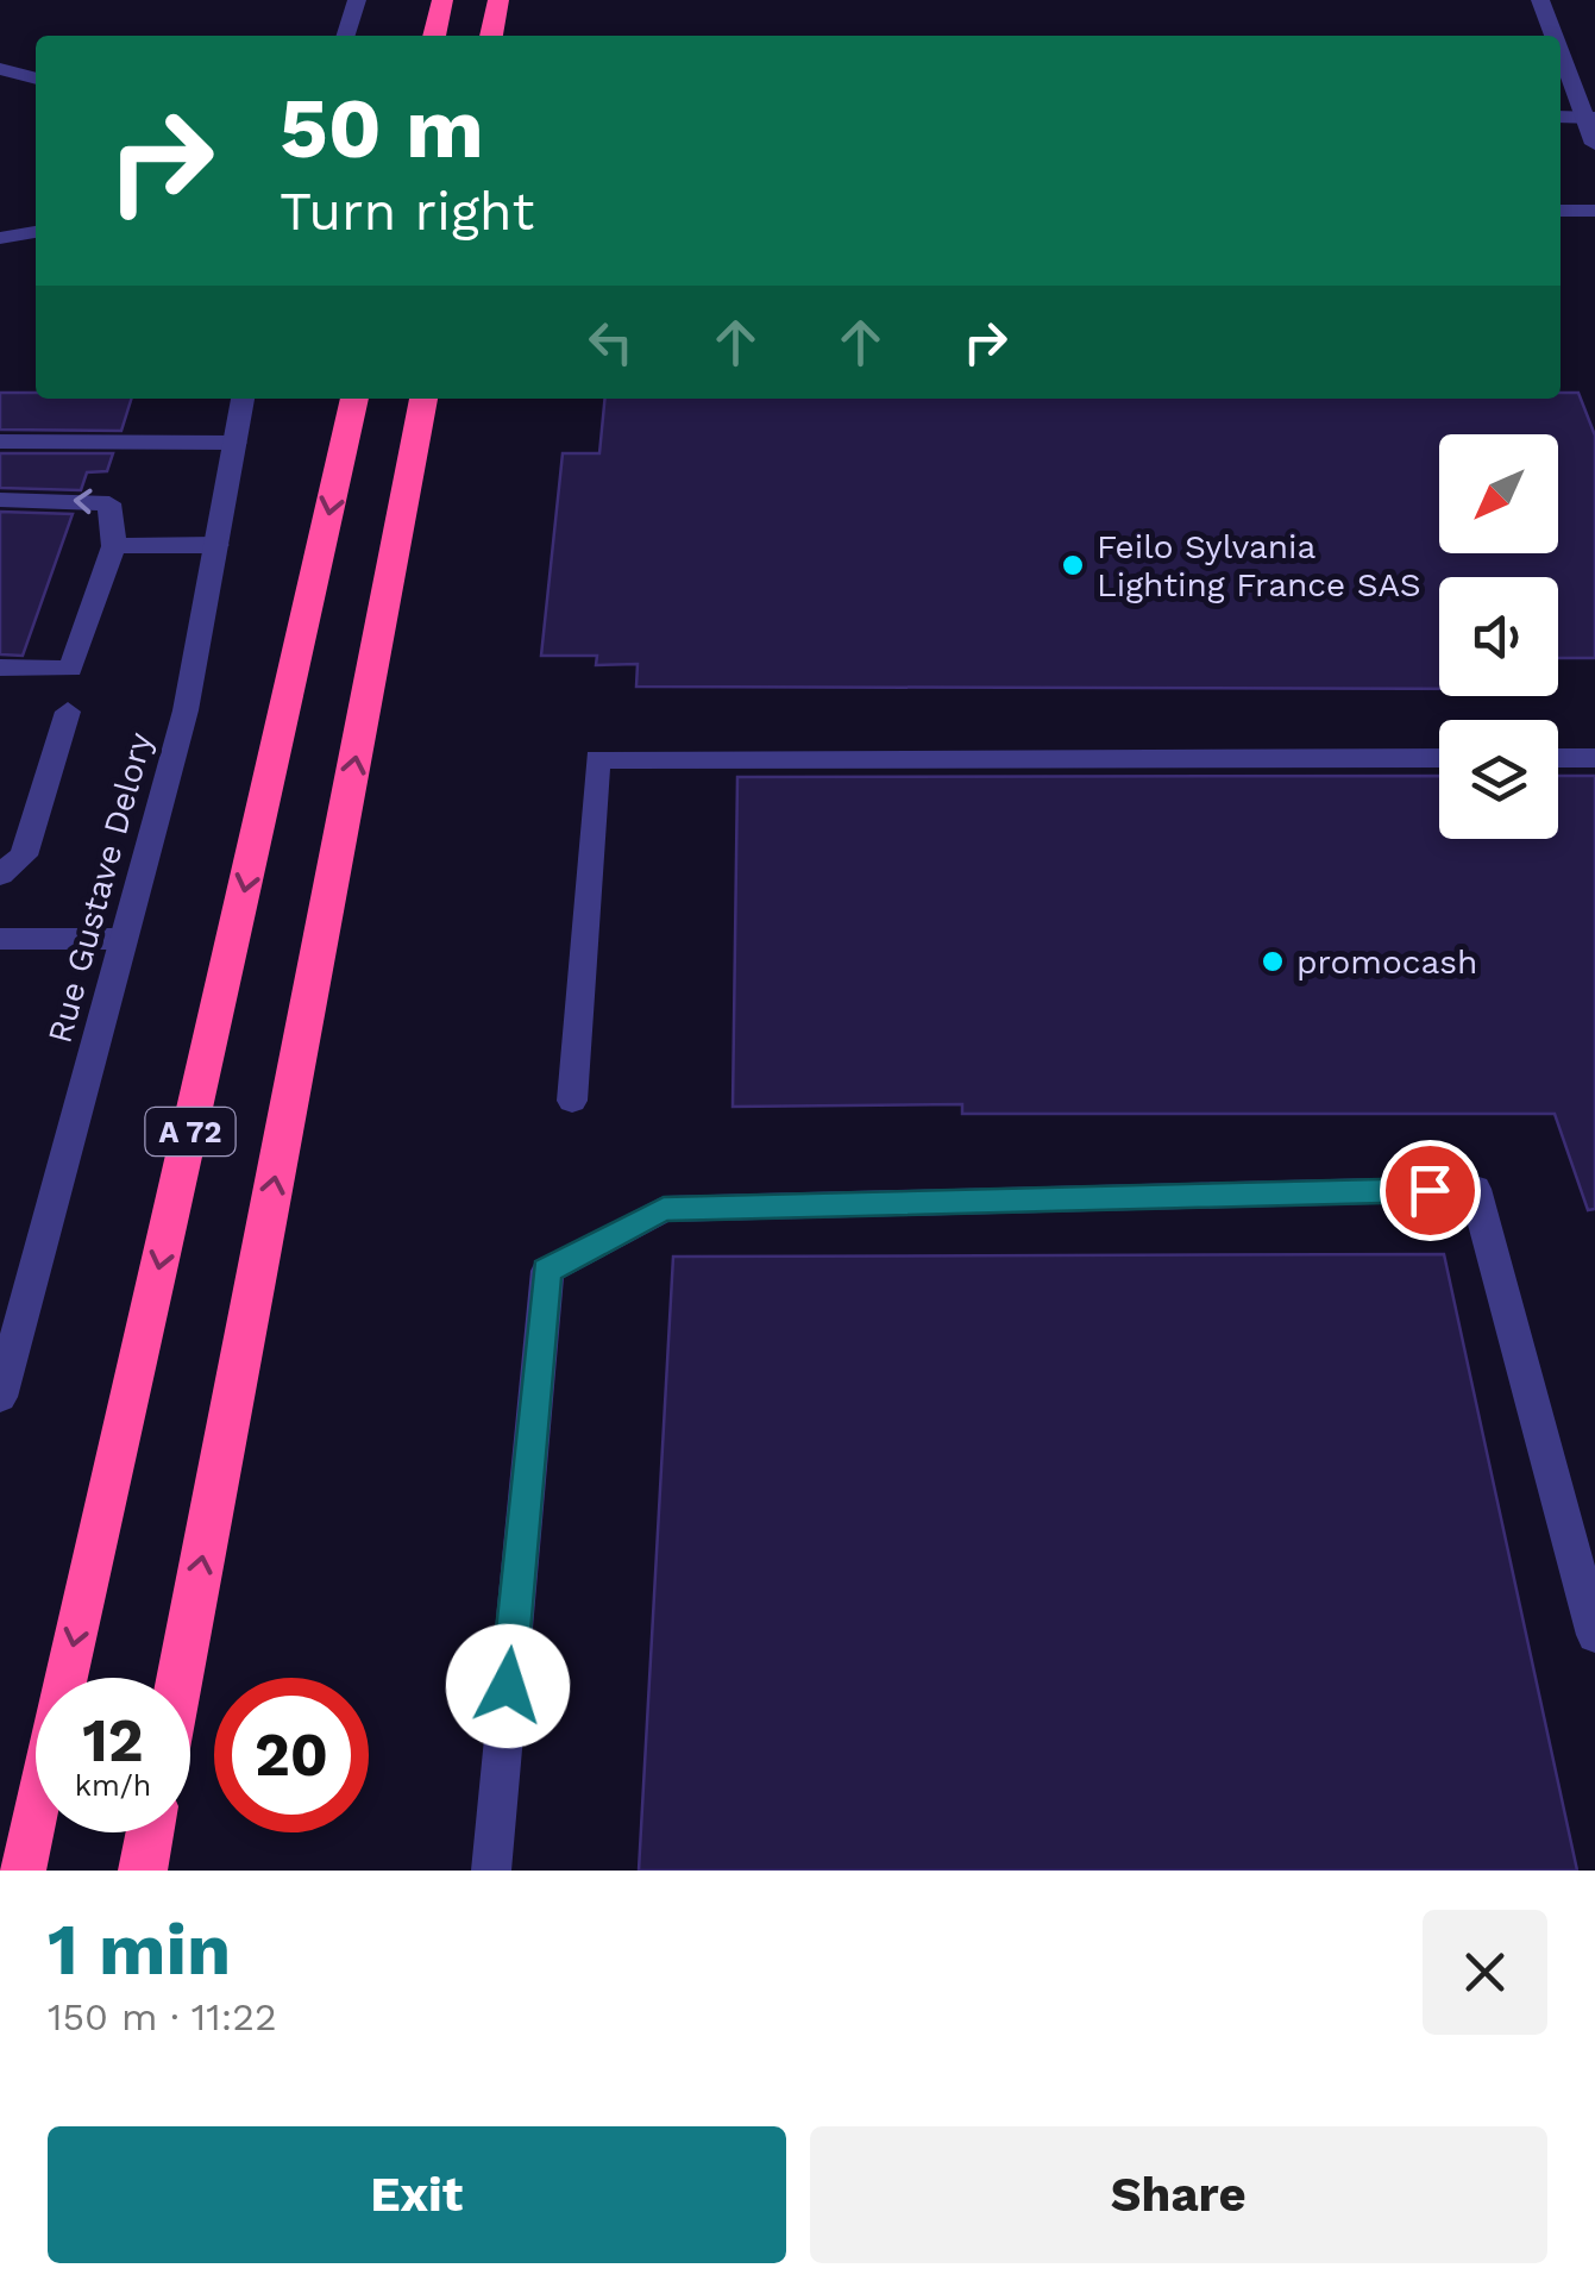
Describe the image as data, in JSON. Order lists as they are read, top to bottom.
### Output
{
  "streets": {
    "highway": ["A 72"],
    "street": ["Rue Gustave Delory"]
  },
  "places": ["Feilo Sylvania Lighting France SAS", "promocash"],
  "north": "bottom left",
  "page": {
    "turn": ["50 m", "Turn right"],
    "speed": "12 km/h",
    "limit": "20",
    "heading": ["1 min", "150 m · 11:22"],
    "buttons": ["Exit", "Share"]
  }
}
